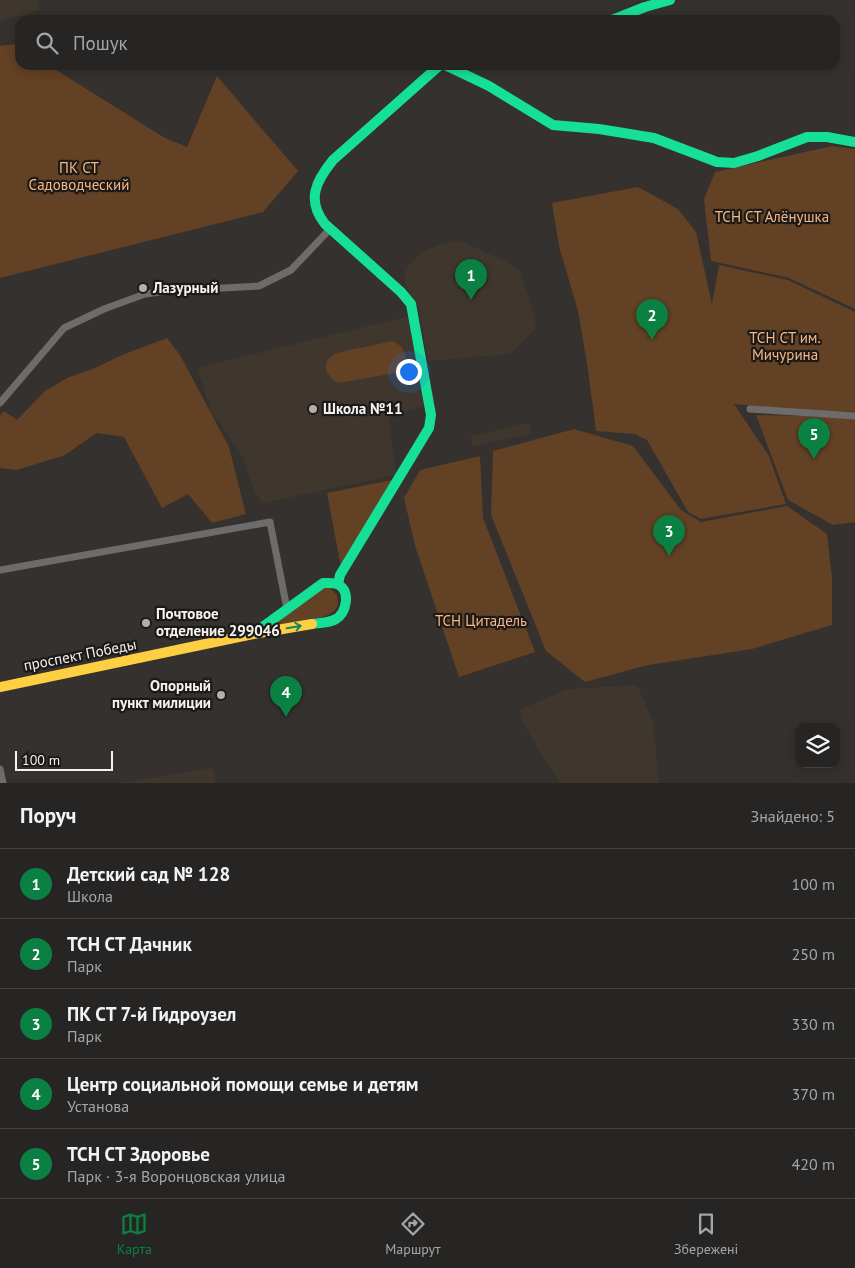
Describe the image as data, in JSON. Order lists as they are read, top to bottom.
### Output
{
  "streets": {
    "street": ["проспект Победы"]
  },
  "parks": [
    "ПК СТ Садоводческий",
    "ТСН СТ Алёнушка",
    "ТСН СТ им. Мичурина",
    "ТСН Цитадель"
  ],
  "places": [
    "Лазурный",
    "Школа №11",
    "Почтовое отделение 299046",
    "Опорный пункт милиции"
  ],
  "scale_bar": "100 m",
  "page": {
    "search": "Пошук",
    "pins": [
      "1",
      "2",
      "5",
      "3",
      "4"
    ],
    "scale": "100 m",
    "heading": ["Поруч", "Знайдено: 5"],
    "list": [
      {
        "mark": "1",
        "name": "Детский сад № 128",
        "note": "Школа",
        "value": "100 m"
      },
      {
        "mark": "2",
        "name": "ТСН СТ Дачник",
        "note": "Парк",
        "value": "250 m"
      },
      {
        "mark": "3",
        "name": "ПК СТ 7-й Гидроузел",
        "note": "Парк",
        "value": "330 m"
      },
      {
        "mark": "4",
        "name": "Центр социальной помощи семье и детям",
        "note": "Установа",
        "value": "370 m"
      },
      {
        "mark": "5",
        "name": "ТСН СТ Здоровье",
        "note": "Парк · 3-я Воронцовская улица",
        "value": "420 m"
      }
    ],
    "nav": ["Карта", "Маршрут", "Збережені"]
  }
}
